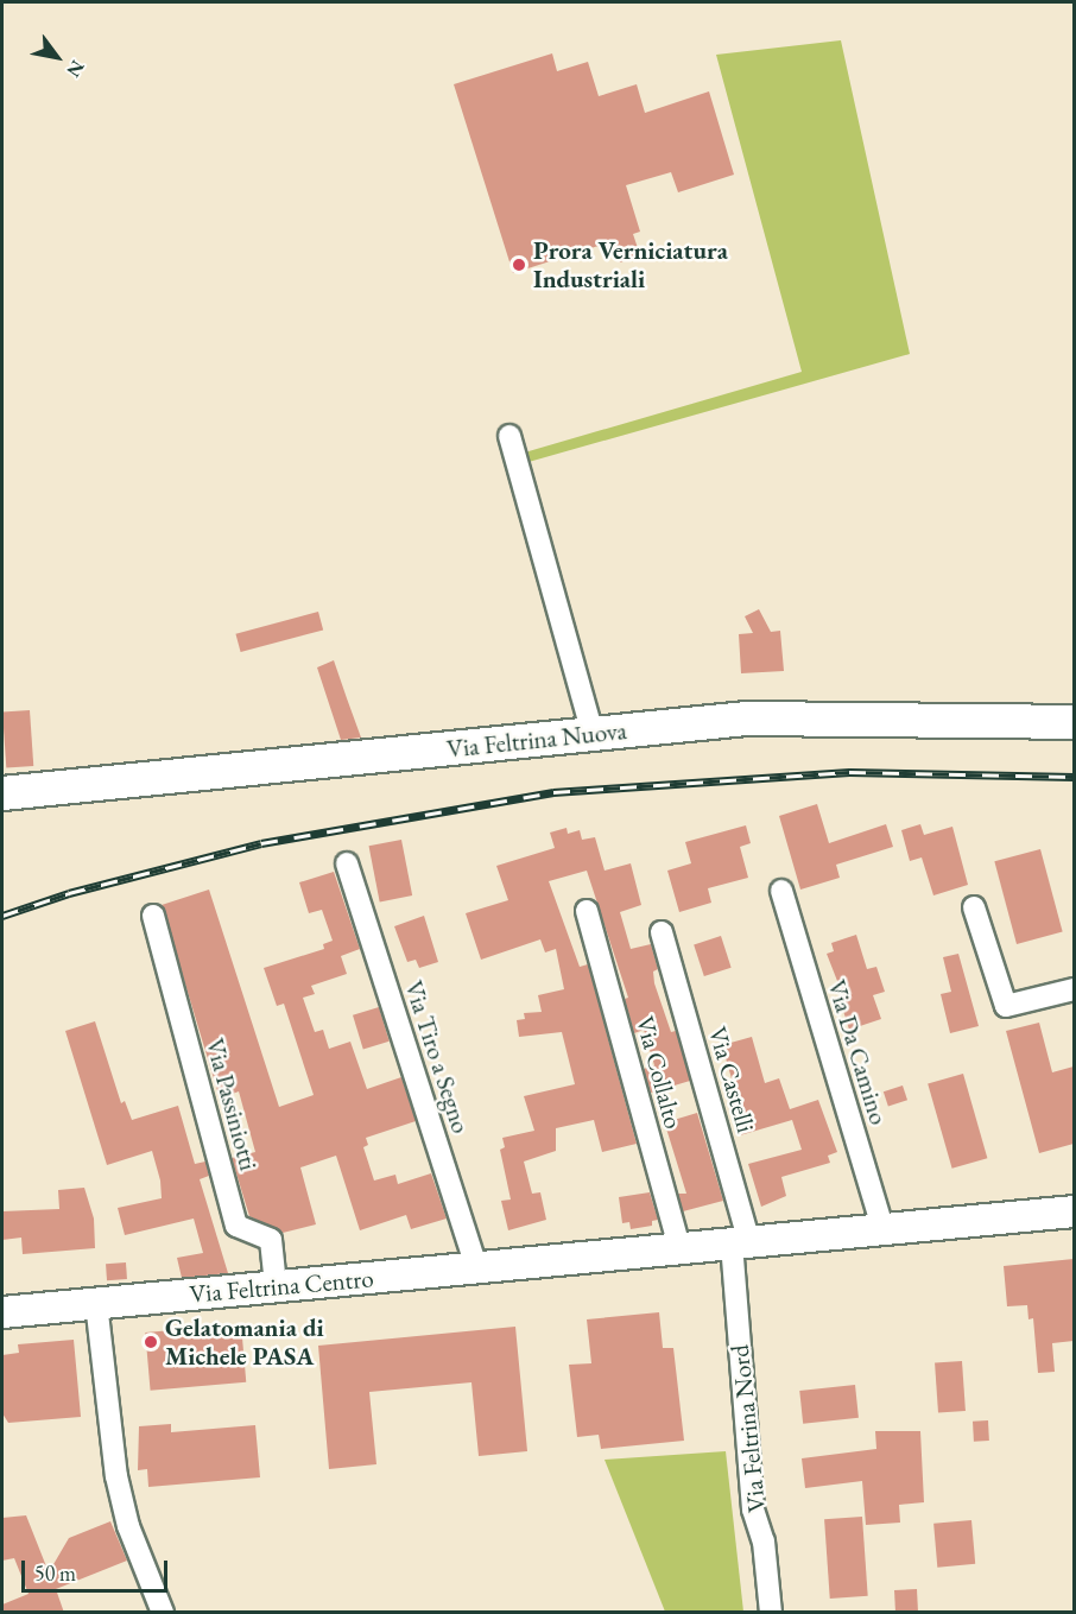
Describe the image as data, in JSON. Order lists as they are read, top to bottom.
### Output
{
  "streets": {
    "main road": ["Via Feltrina Nuova", "Via Feltrina Centro"],
    "street": [
      "Via Da Camino",
      "Via Tiro a Segno",
      "Via Collalto",
      "Via Castelli",
      "Via Passiniotti",
      "Via Feltrina Nord"
    ]
  },
  "crossings": [
    ["Via Tiro a Segno", "Via Feltrina Centro"],
    ["Via Castelli", "Via Feltrina Nord"],
    ["Via Passiniotti", "Via Feltrina Centro"]
  ],
  "places": ["Prora Verniciatura Industriali", "Gelatomania di Michele PASA"],
  "scale_bar": "50 m",
  "north": "bottom right"
}
